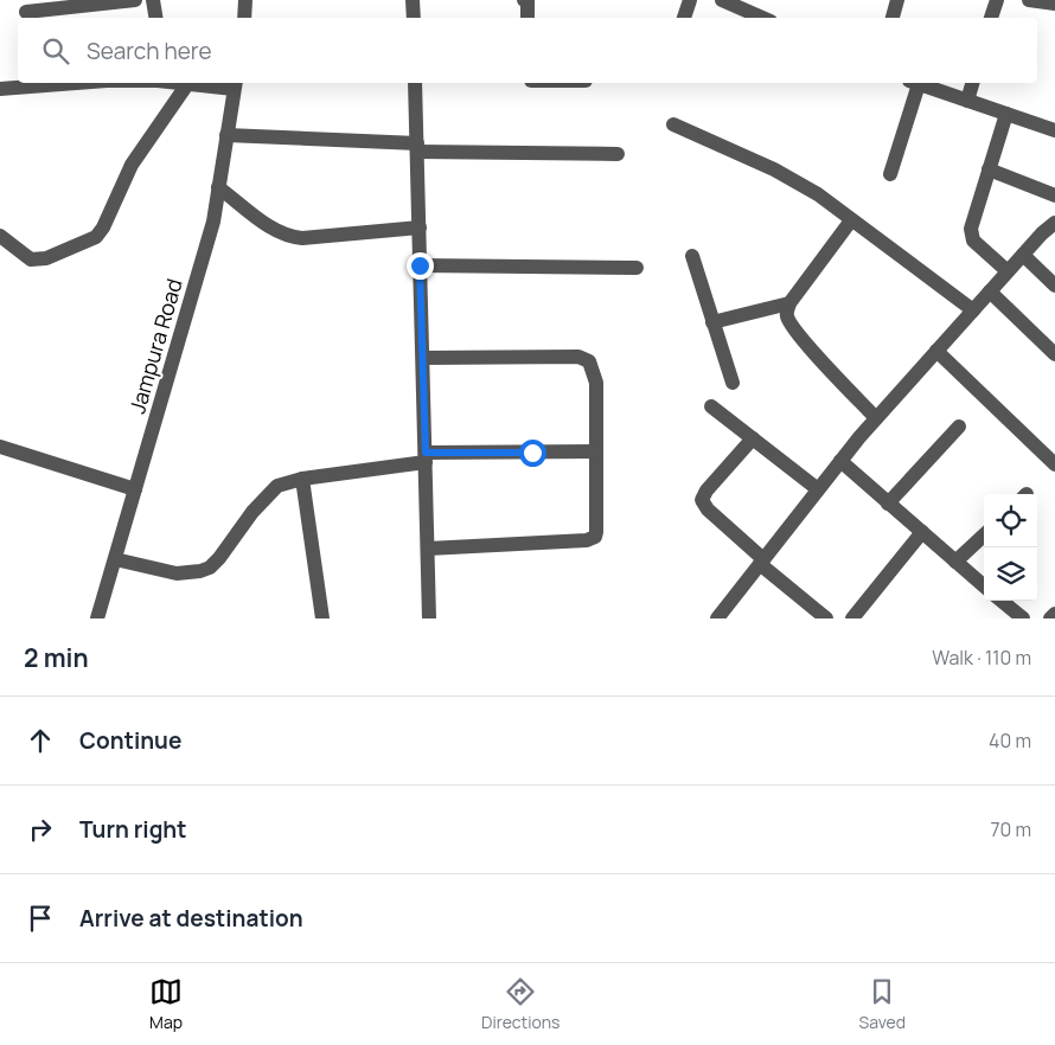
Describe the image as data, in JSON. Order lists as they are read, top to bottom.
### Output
{
  "streets": {
    "street": ["Jampura Road"]
  },
  "page": {
    "search": "Search here",
    "heading": ["2 min", "Walk · 110 m"],
    "list": [
      ["Continue", "40 m"],
      ["Turn right", "70 m"],
      "Arrive at destination"
    ],
    "nav": ["Map", "Directions", "Saved"]
  }
}
